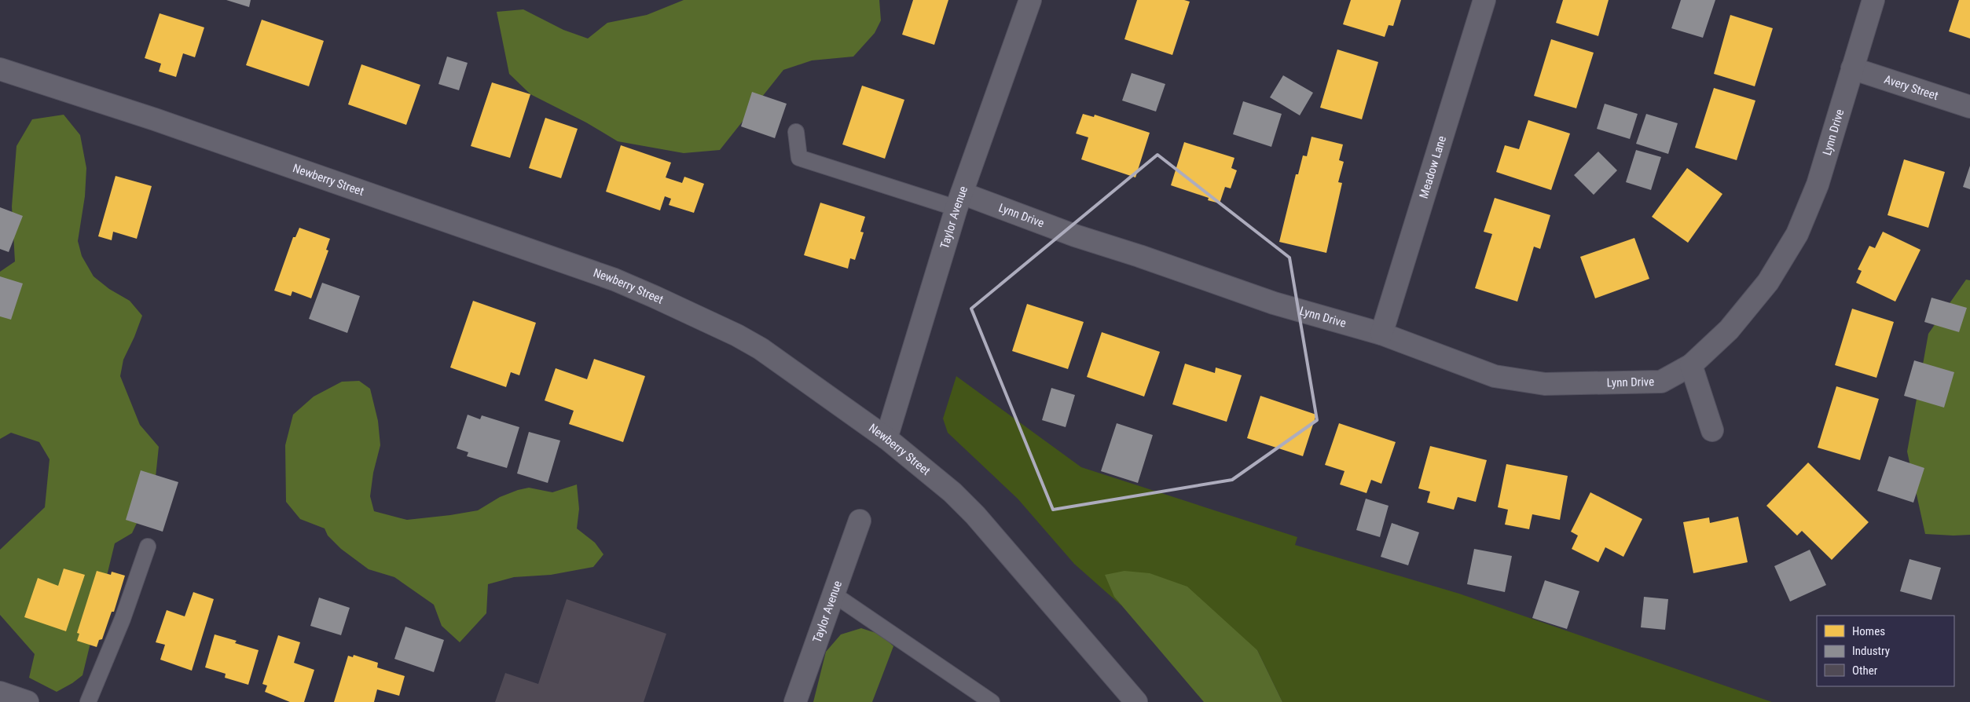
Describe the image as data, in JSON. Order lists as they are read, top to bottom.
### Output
{
  "streets": {
    "street": [
      "Avery Street",
      "Lynn Drive",
      "Meadow Lane",
      "Newberry Street",
      "Taylor Avenue"
    ]
  },
  "crossings": [
    ["Avery Street", "Lynn Drive"],
    ["Lynn Drive", "Meadow Lane"],
    ["Lynn Drive", "Taylor Avenue"],
    ["Newberry Street", "Taylor Avenue"]
  ],
  "legend": ["Homes", "Industry", "Other"]
}
